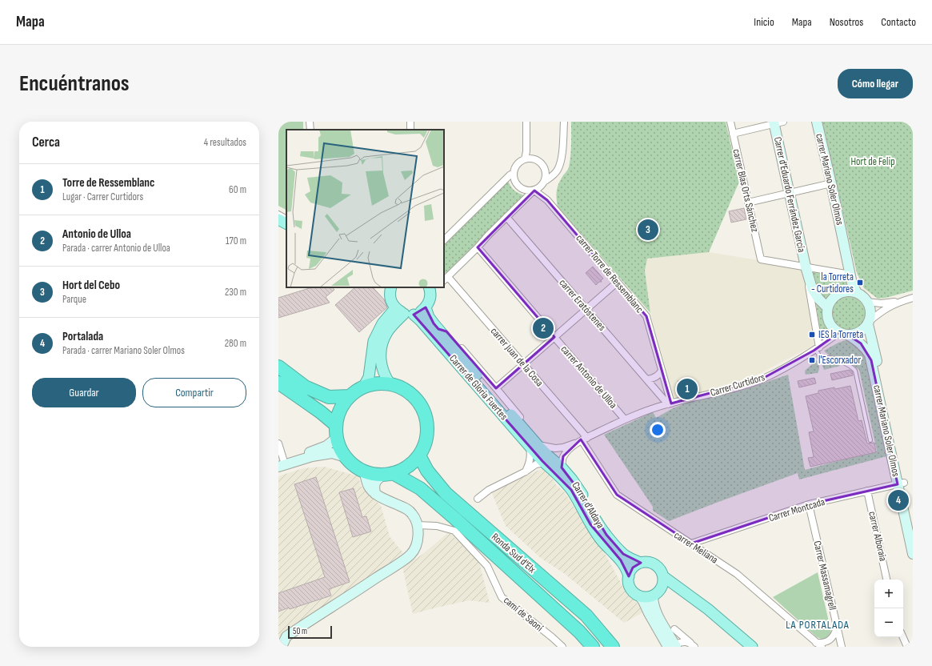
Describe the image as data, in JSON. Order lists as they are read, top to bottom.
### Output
{
  "streets": {
    "highway": ["Ronda Sud d'Elx"],
    "main road": [
      "carrer Mariano Soler Olmos",
      "Carrer d'Eduardo Ferrández García",
      "Carrer de Gloria Fuertes",
      "Carrer d'Aldaya"
    ],
    "street": [
      "carrer Blas Orts Sánchez",
      "carrer Torre de Ressemblanc",
      "carrer Eratóstenes",
      "carrer Juan de la Cosa",
      "carrer Antonio de Ulloa",
      "Carrer Curtidors",
      "Carrer Montcada",
      "carrer Alboraia",
      "carrer Meliana",
      "Carrer Massamagrell",
      "camí de Saoní"
    ]
  },
  "crossings": [
    ["carrer Mariano Soler Olmos", "Carrer d'Eduardo Ferrández García"],
    ["carrer Mariano Soler Olmos", "Carrer Curtidors"],
    ["carrer Mariano Soler Olmos", "Carrer Montcada"],
    ["carrer Blas Orts Sánchez", "Carrer d'Eduardo Ferrández García"],
    ["Carrer d'Eduardo Ferrández García", "Carrer Curtidors"],
    ["carrer Torre de Ressemblanc", "carrer Eratóstenes"],
    ["carrer Torre de Ressemblanc", "Carrer Curtidors"],
    ["carrer Eratóstenes", "Carrer Curtidors"],
    ["carrer Juan de la Cosa", "Carrer Curtidors"],
    ["carrer Juan de la Cosa", "carrer Meliana"],
    ["carrer Antonio de Ulloa", "Carrer Curtidors"],
    ["Carrer Curtidors", "Carrer de Gloria Fuertes"],
    ["Carrer Curtidors", "Carrer d'Aldaya"],
    ["Carrer Curtidors", "carrer Meliana"],
    ["Carrer de Gloria Fuertes", "Carrer d'Aldaya"],
    ["Carrer Montcada", "carrer Alboraia"],
    ["Carrer Montcada", "carrer Meliana"],
    ["Carrer Montcada", "Carrer Massamagrell"]
  ],
  "districts": ["LA PORTALADA"],
  "parks": ["Hort de Felip"],
  "places": {
    "transit": ["la Torreta - Curtidores", "IES la Torreta", "l'Escorxador"]
  },
  "scale_bar": "50 m",
  "page": {
    "header": "Mapa",
    "nav": [
      "Inicio",
      "Mapa",
      "Nosotros",
      "Contacto"
    ],
    "buttons": [
      "Cómo llegar",
      ["Guardar", "Compartir"]
    ],
    "title": "Encuéntranos",
    "heading": ["Cerca", "4 resultados"],
    "list": [
      {
        "mark": "1",
        "name": "Torre de Ressemblanc",
        "note": "Lugar · Carrer Curtidors",
        "value": "60 m"
      },
      {
        "mark": "2",
        "name": "Antonio de Ulloa",
        "note": "Parada · carrer Antonio de Ulloa",
        "value": "170 m"
      },
      {
        "mark": "3",
        "name": "Hort del Cebo",
        "note": "Parque",
        "value": "230 m"
      },
      {
        "mark": "4",
        "name": "Portalada",
        "note": "Parada · carrer Mariano Soler Olmos",
        "value": "280 m"
      }
    ],
    "pins": [
      "3",
      "2",
      "1",
      "4"
    ],
    "map_buttons": ["+", "−"],
    "scale": "50 m"
  }
}
